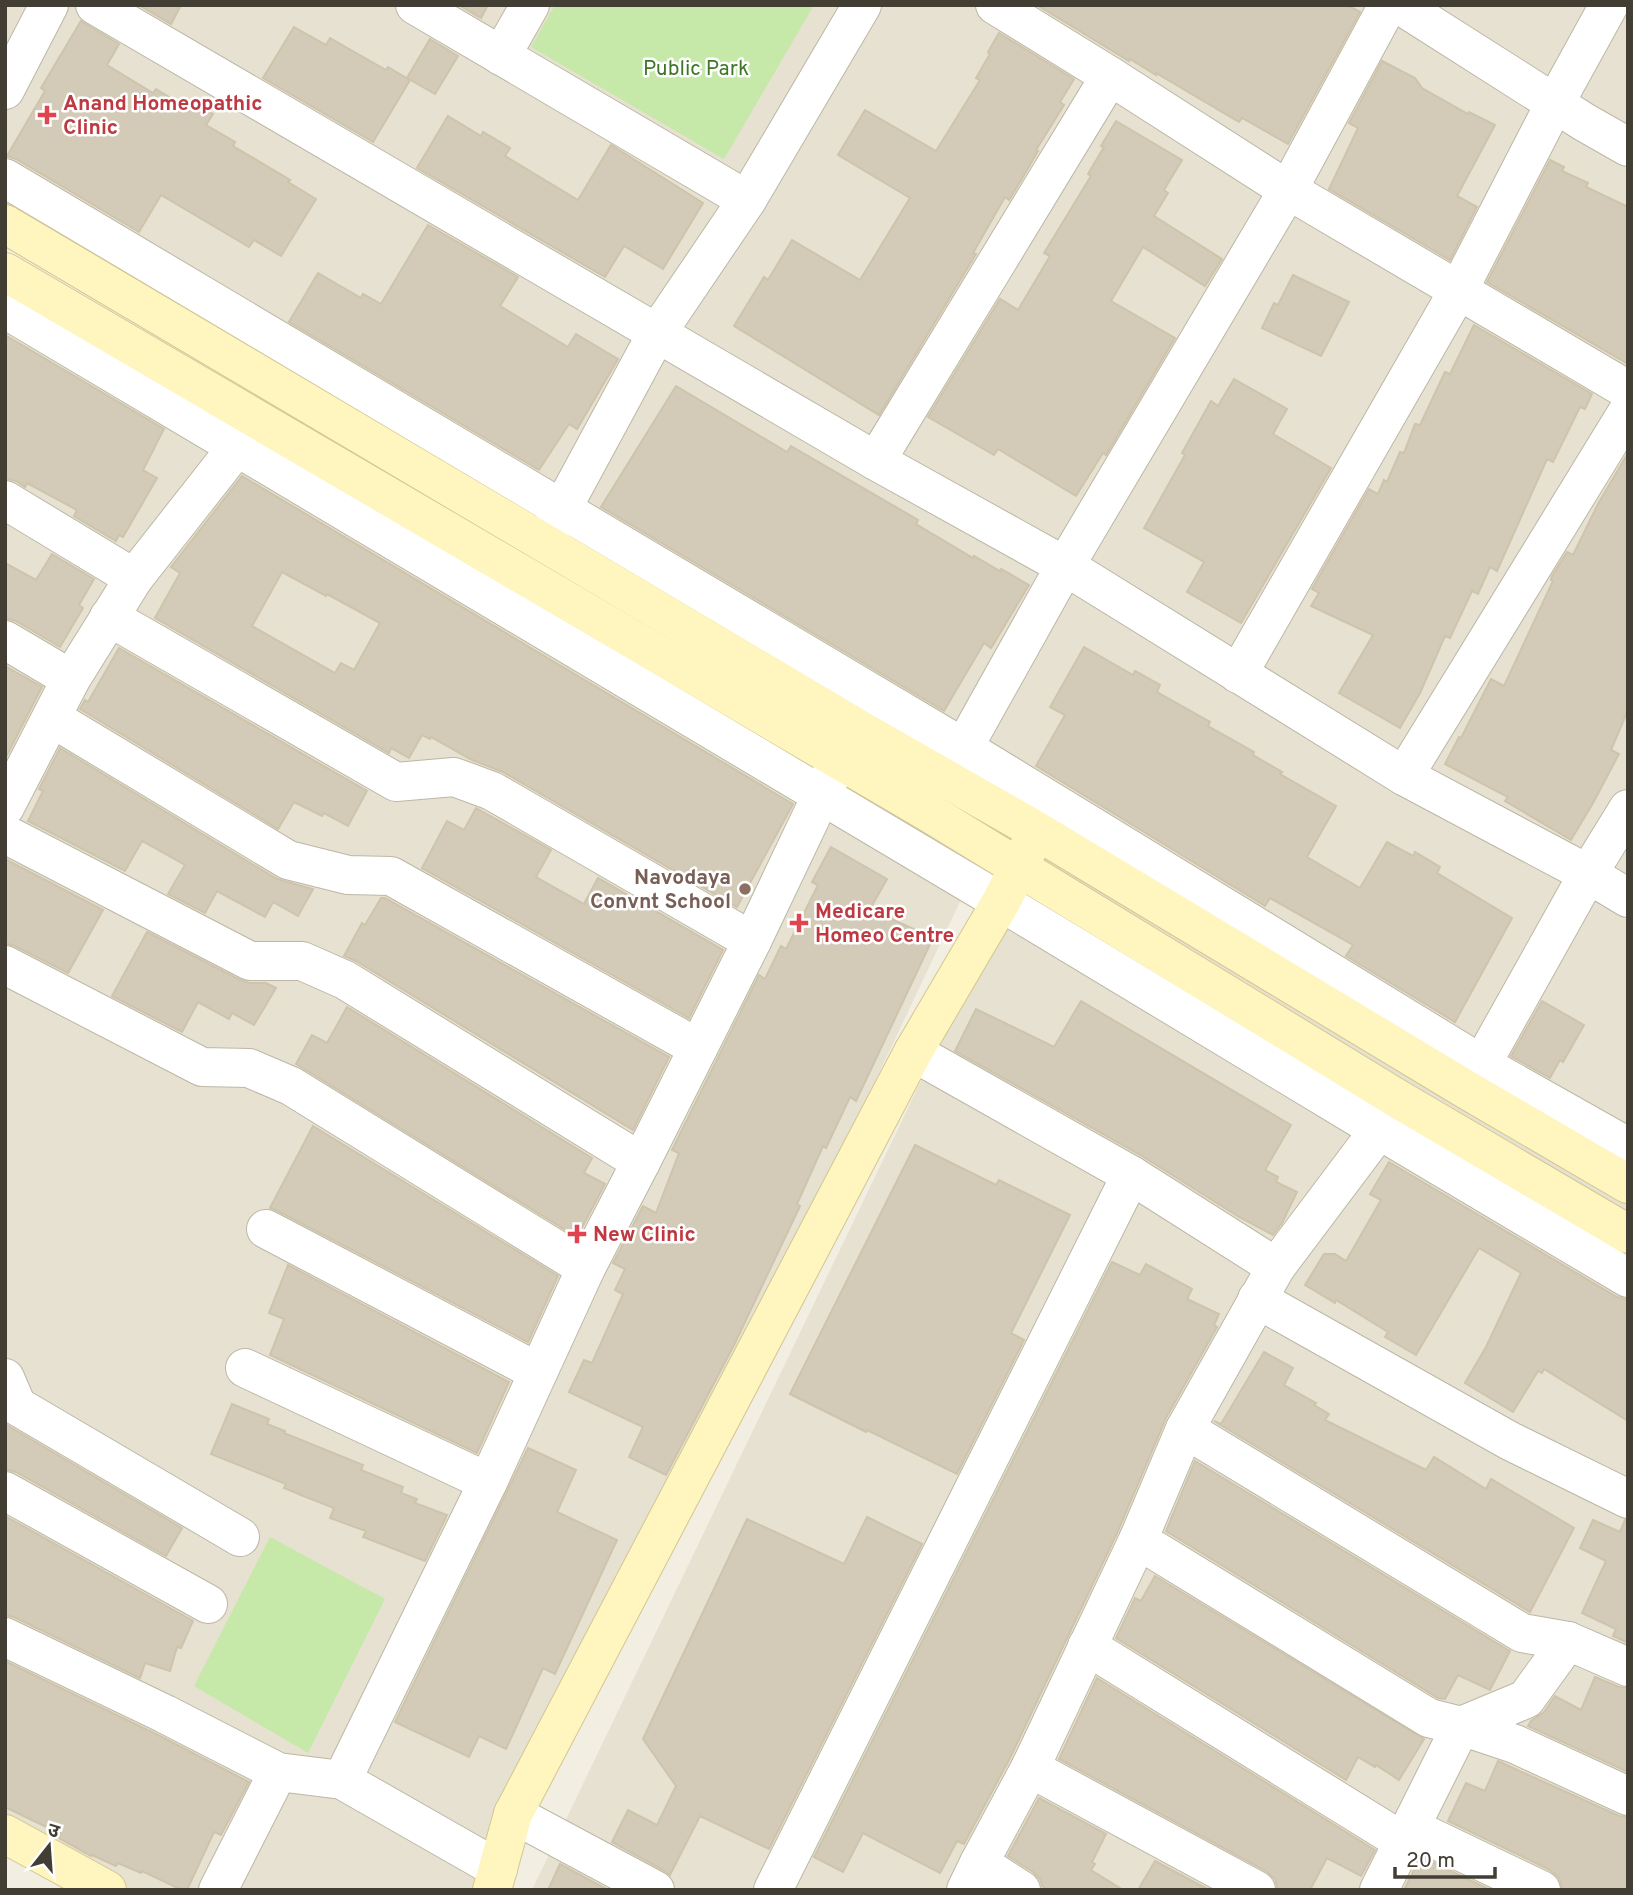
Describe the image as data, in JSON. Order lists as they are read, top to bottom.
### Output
{
  "parks": ["Public Park"],
  "places": {
    "health": ["Anand Homeopathic Clinic", "Medicare Homeo Centre", "New Clinic"],
    "other": ["Navodaya Convnt School"]
  },
  "scale_bar": "20 m",
  "north": "top"
}
